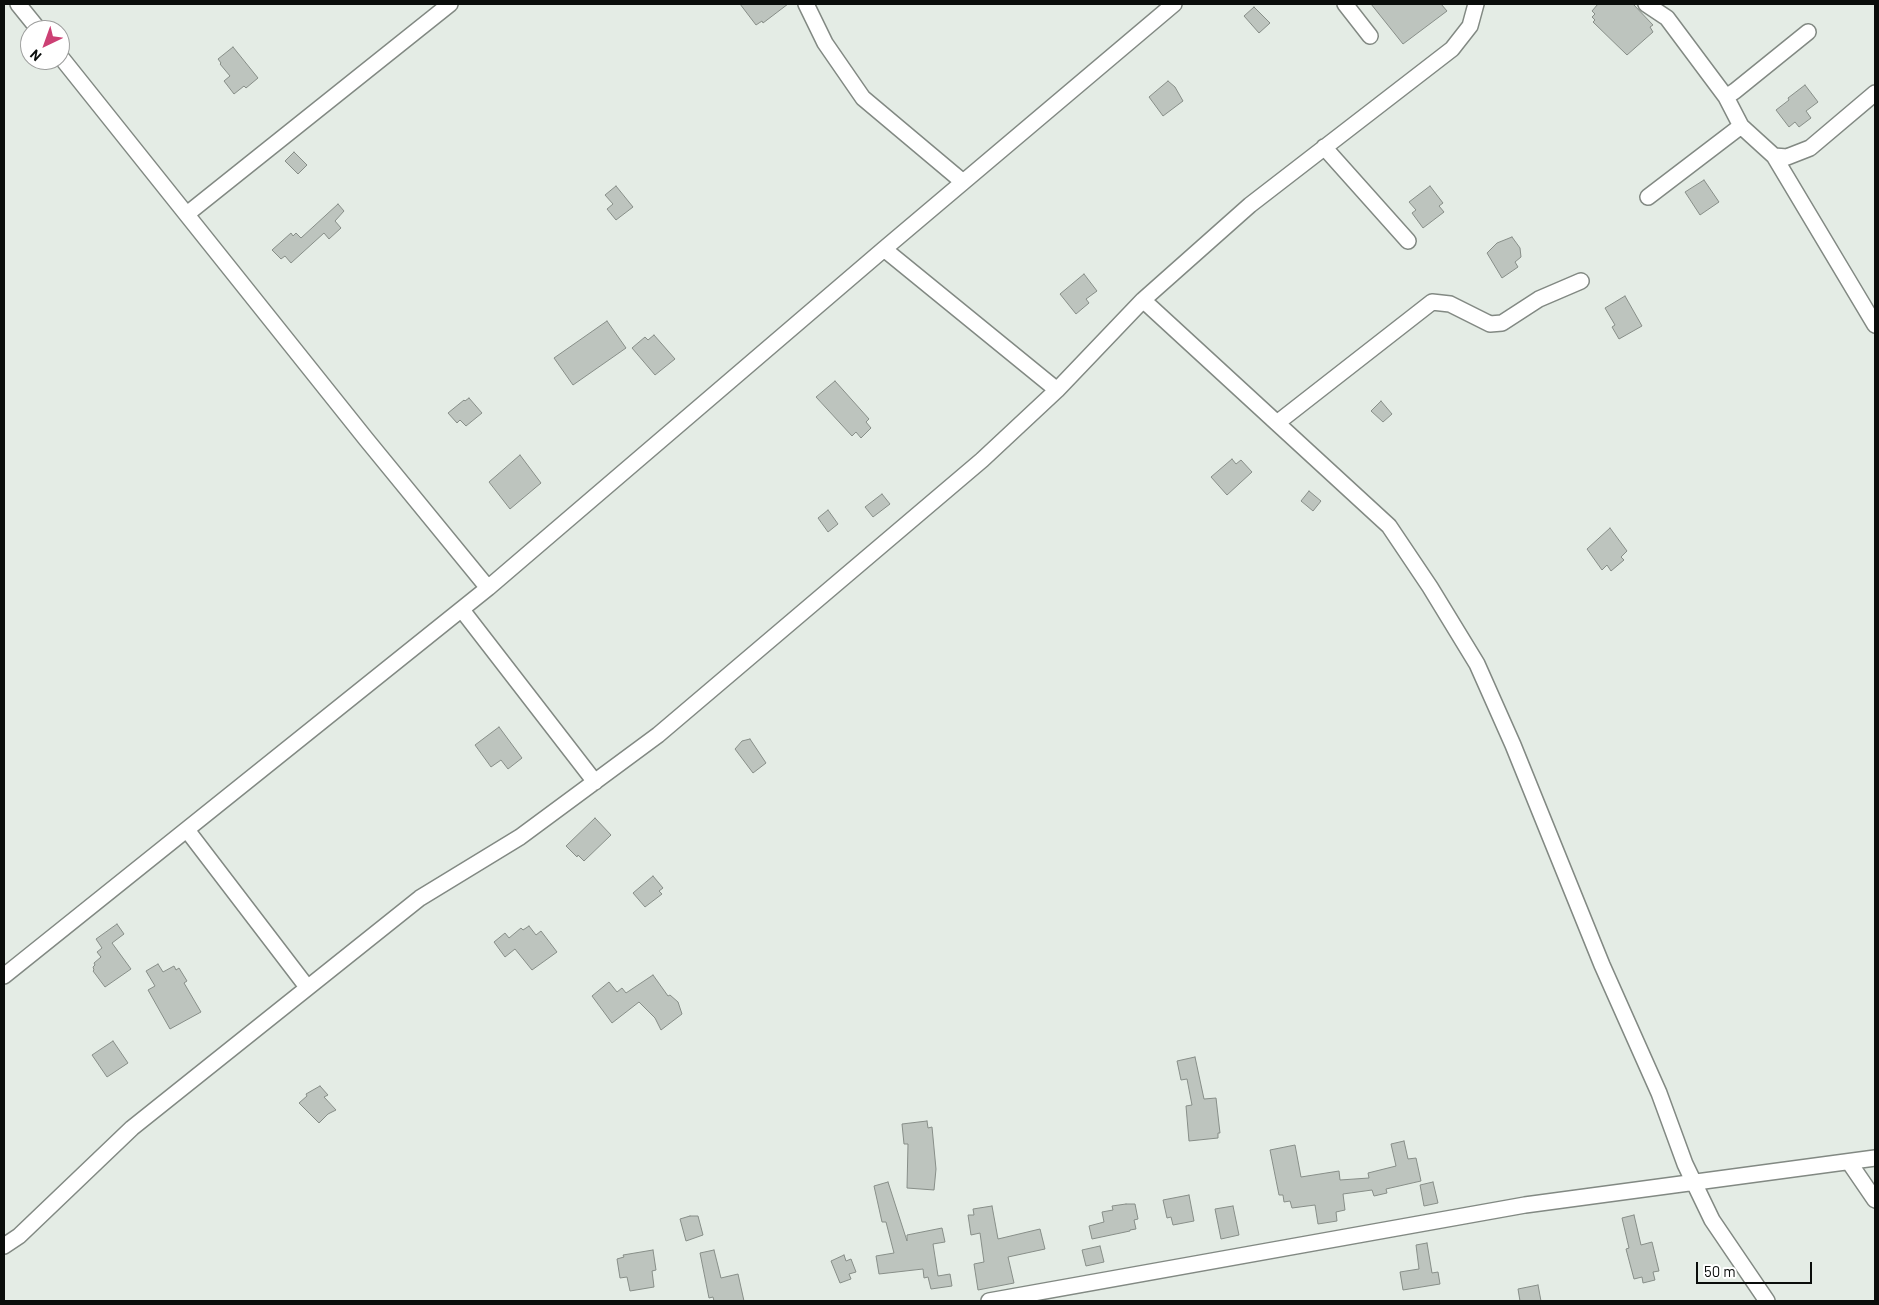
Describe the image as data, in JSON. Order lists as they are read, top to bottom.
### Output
{
  "scale_bar": "50 m",
  "north": "bottom left"
}
